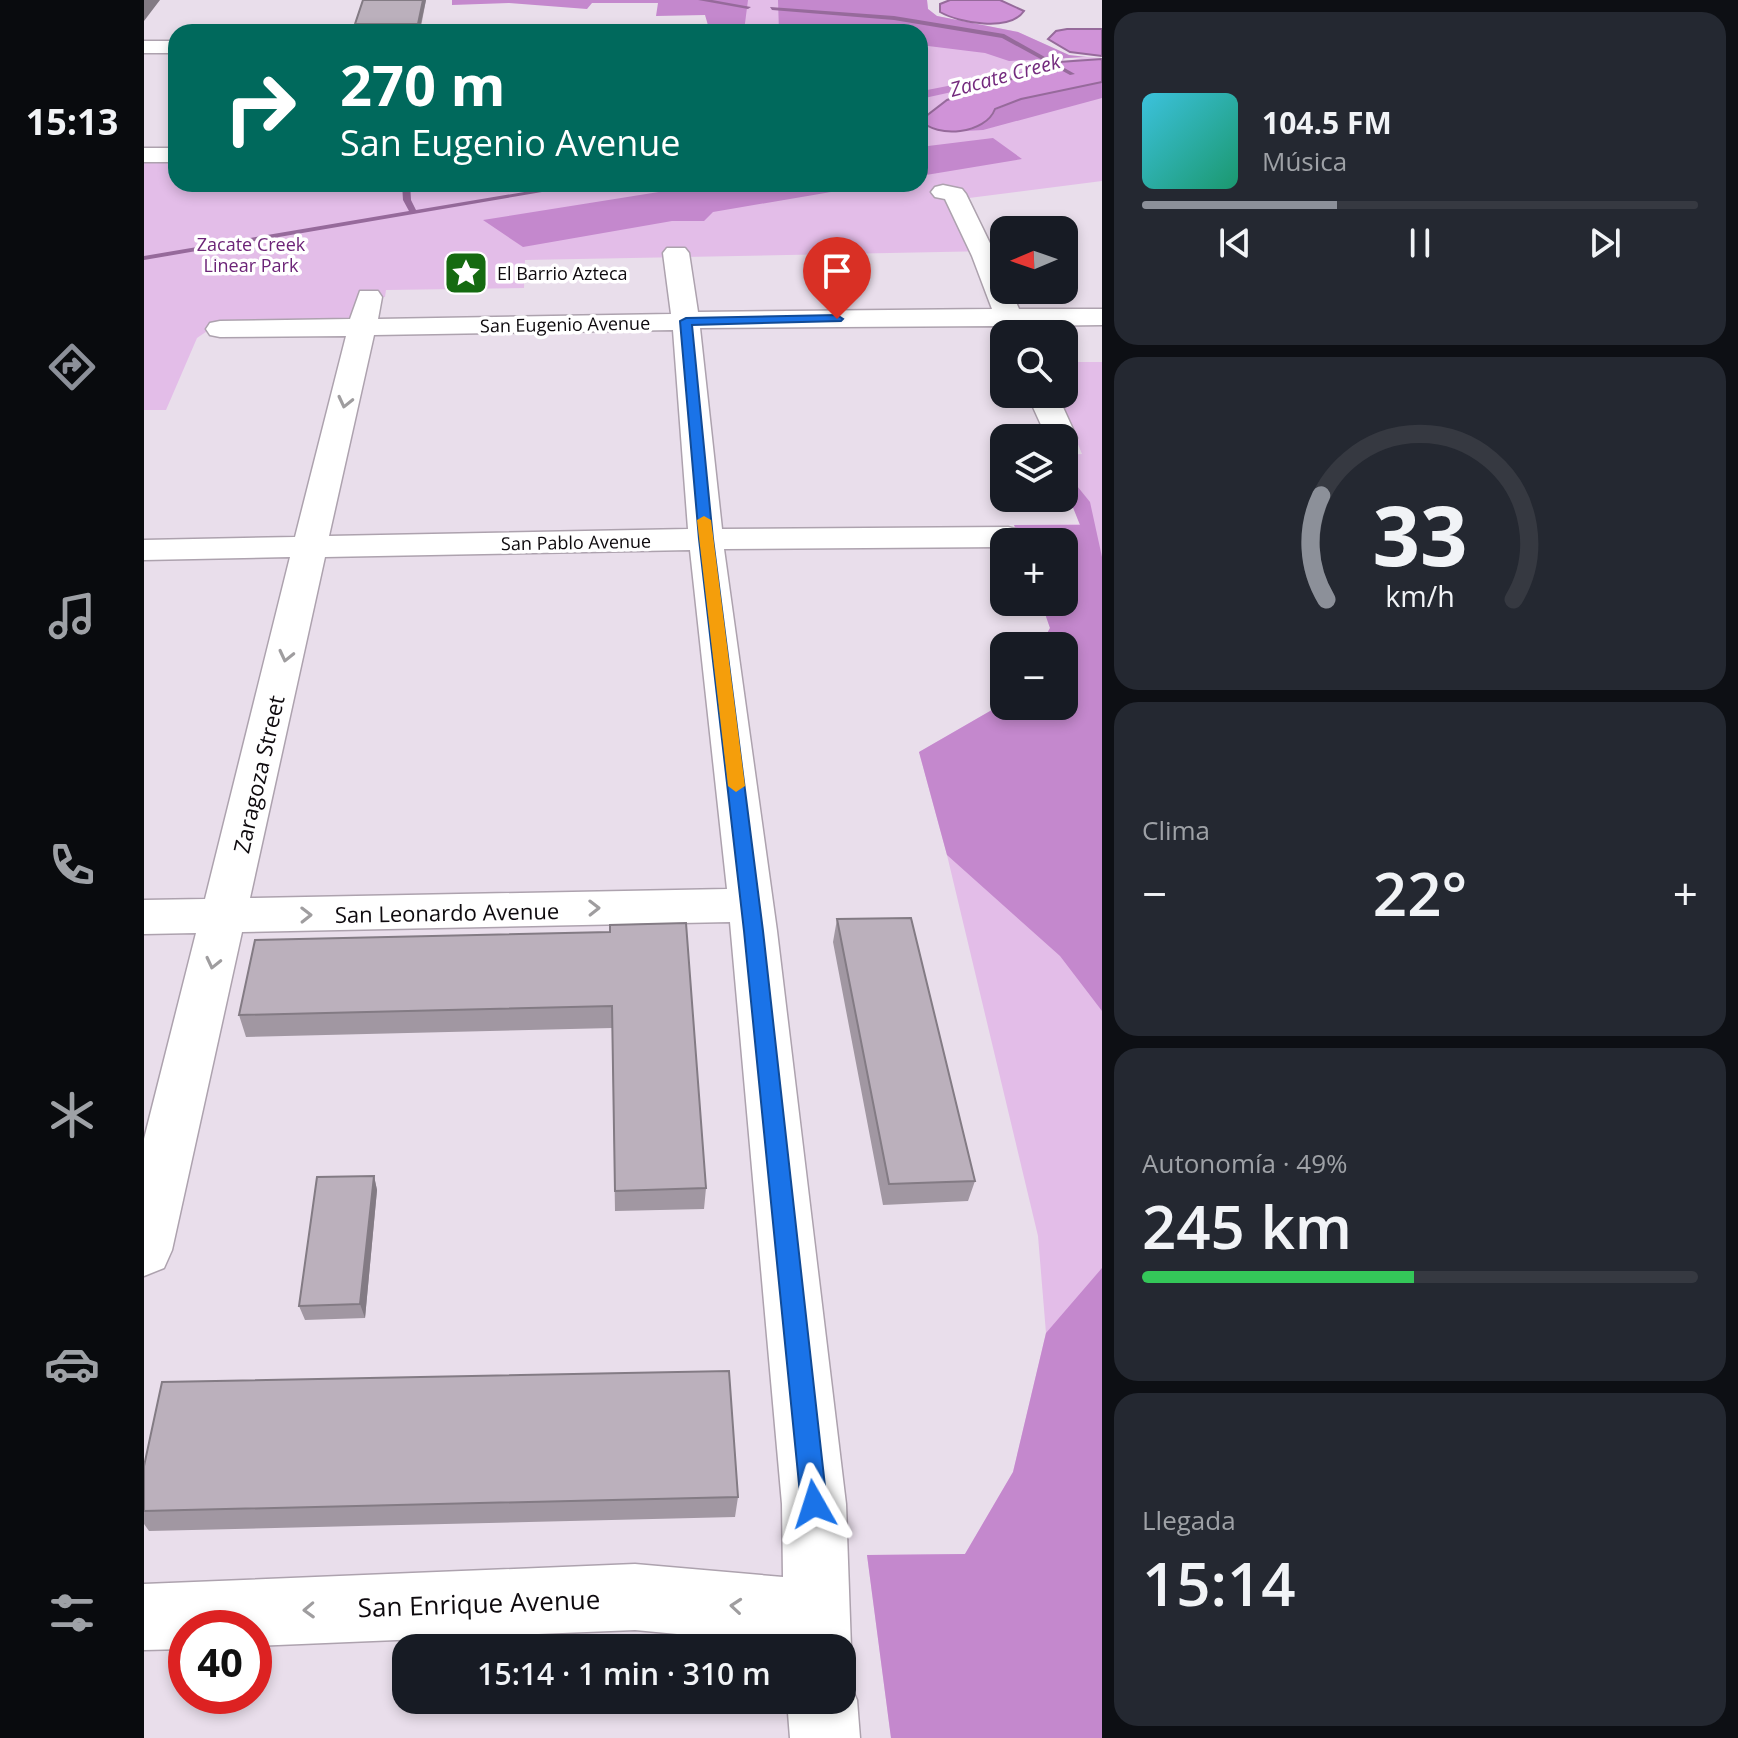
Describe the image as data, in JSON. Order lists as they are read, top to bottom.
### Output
{
  "streets": {
    "street": [
      "San Eugenio Avenue",
      "San Pablo Avenue",
      "Zaragoza Street",
      "San Leonardo Avenue",
      "San Enrique Avenue"
    ]
  },
  "crossings": [
    ["San Eugenio Avenue", "Zaragoza Street"],
    ["San Pablo Avenue", "Zaragoza Street"],
    ["Zaragoza Street", "San Leonardo Avenue"]
  ],
  "one_way": ["Zaragoza Street", "San Leonardo Avenue", "San Enrique Avenue"],
  "water": ["Zacate Creek"],
  "parks": ["Zacate Creek Linear Park"],
  "places": {
    "place": ["El Barrio Azteca"]
  },
  "north": "left",
  "page": {
    "tabs": "15:13",
    "turn": ["270 m", "San Eugenio Avenue"],
    "song": ["104.5 FM", "Música"],
    "map_buttons": ["+", "−"],
    "tile": [
      "Clima",
      ["Autonomía · 49%", "245 km"],
      ["Llegada", "15:14"]
    ],
    "heat": ["−", "22°", "+"],
    "limit": "40",
    "trip": "15:14 · 1 min · 310 m",
    "gauge": ["33", "km/h"]
  }
}
